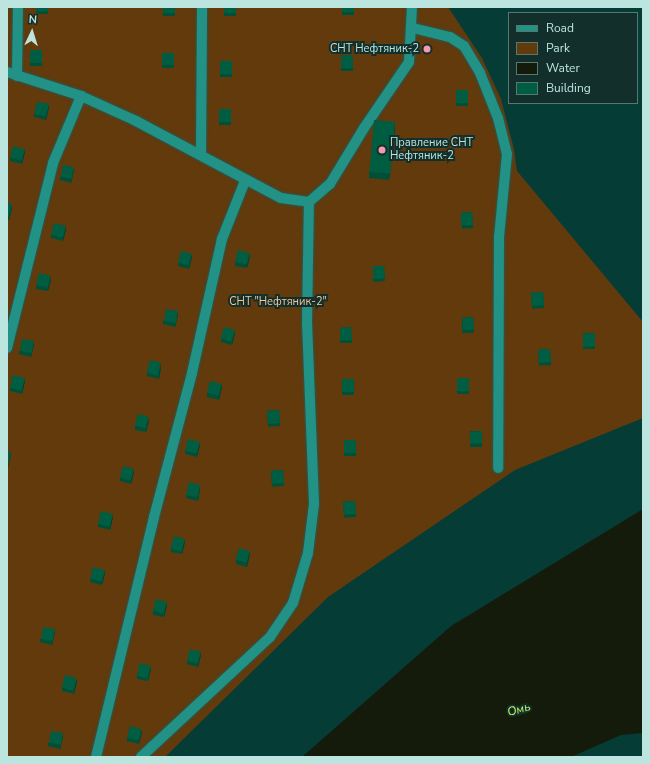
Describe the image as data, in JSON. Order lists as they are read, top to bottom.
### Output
{
  "water": ["Омь"],
  "parks": ["СНТ \"Нефтяник-2\""],
  "places": ["СНТ Нефтяник-2", "Правление СНТ Нефтяник-2"],
  "legend": [
    "Road",
    "Park",
    "Water",
    "Building"
  ],
  "north": "top"
}
